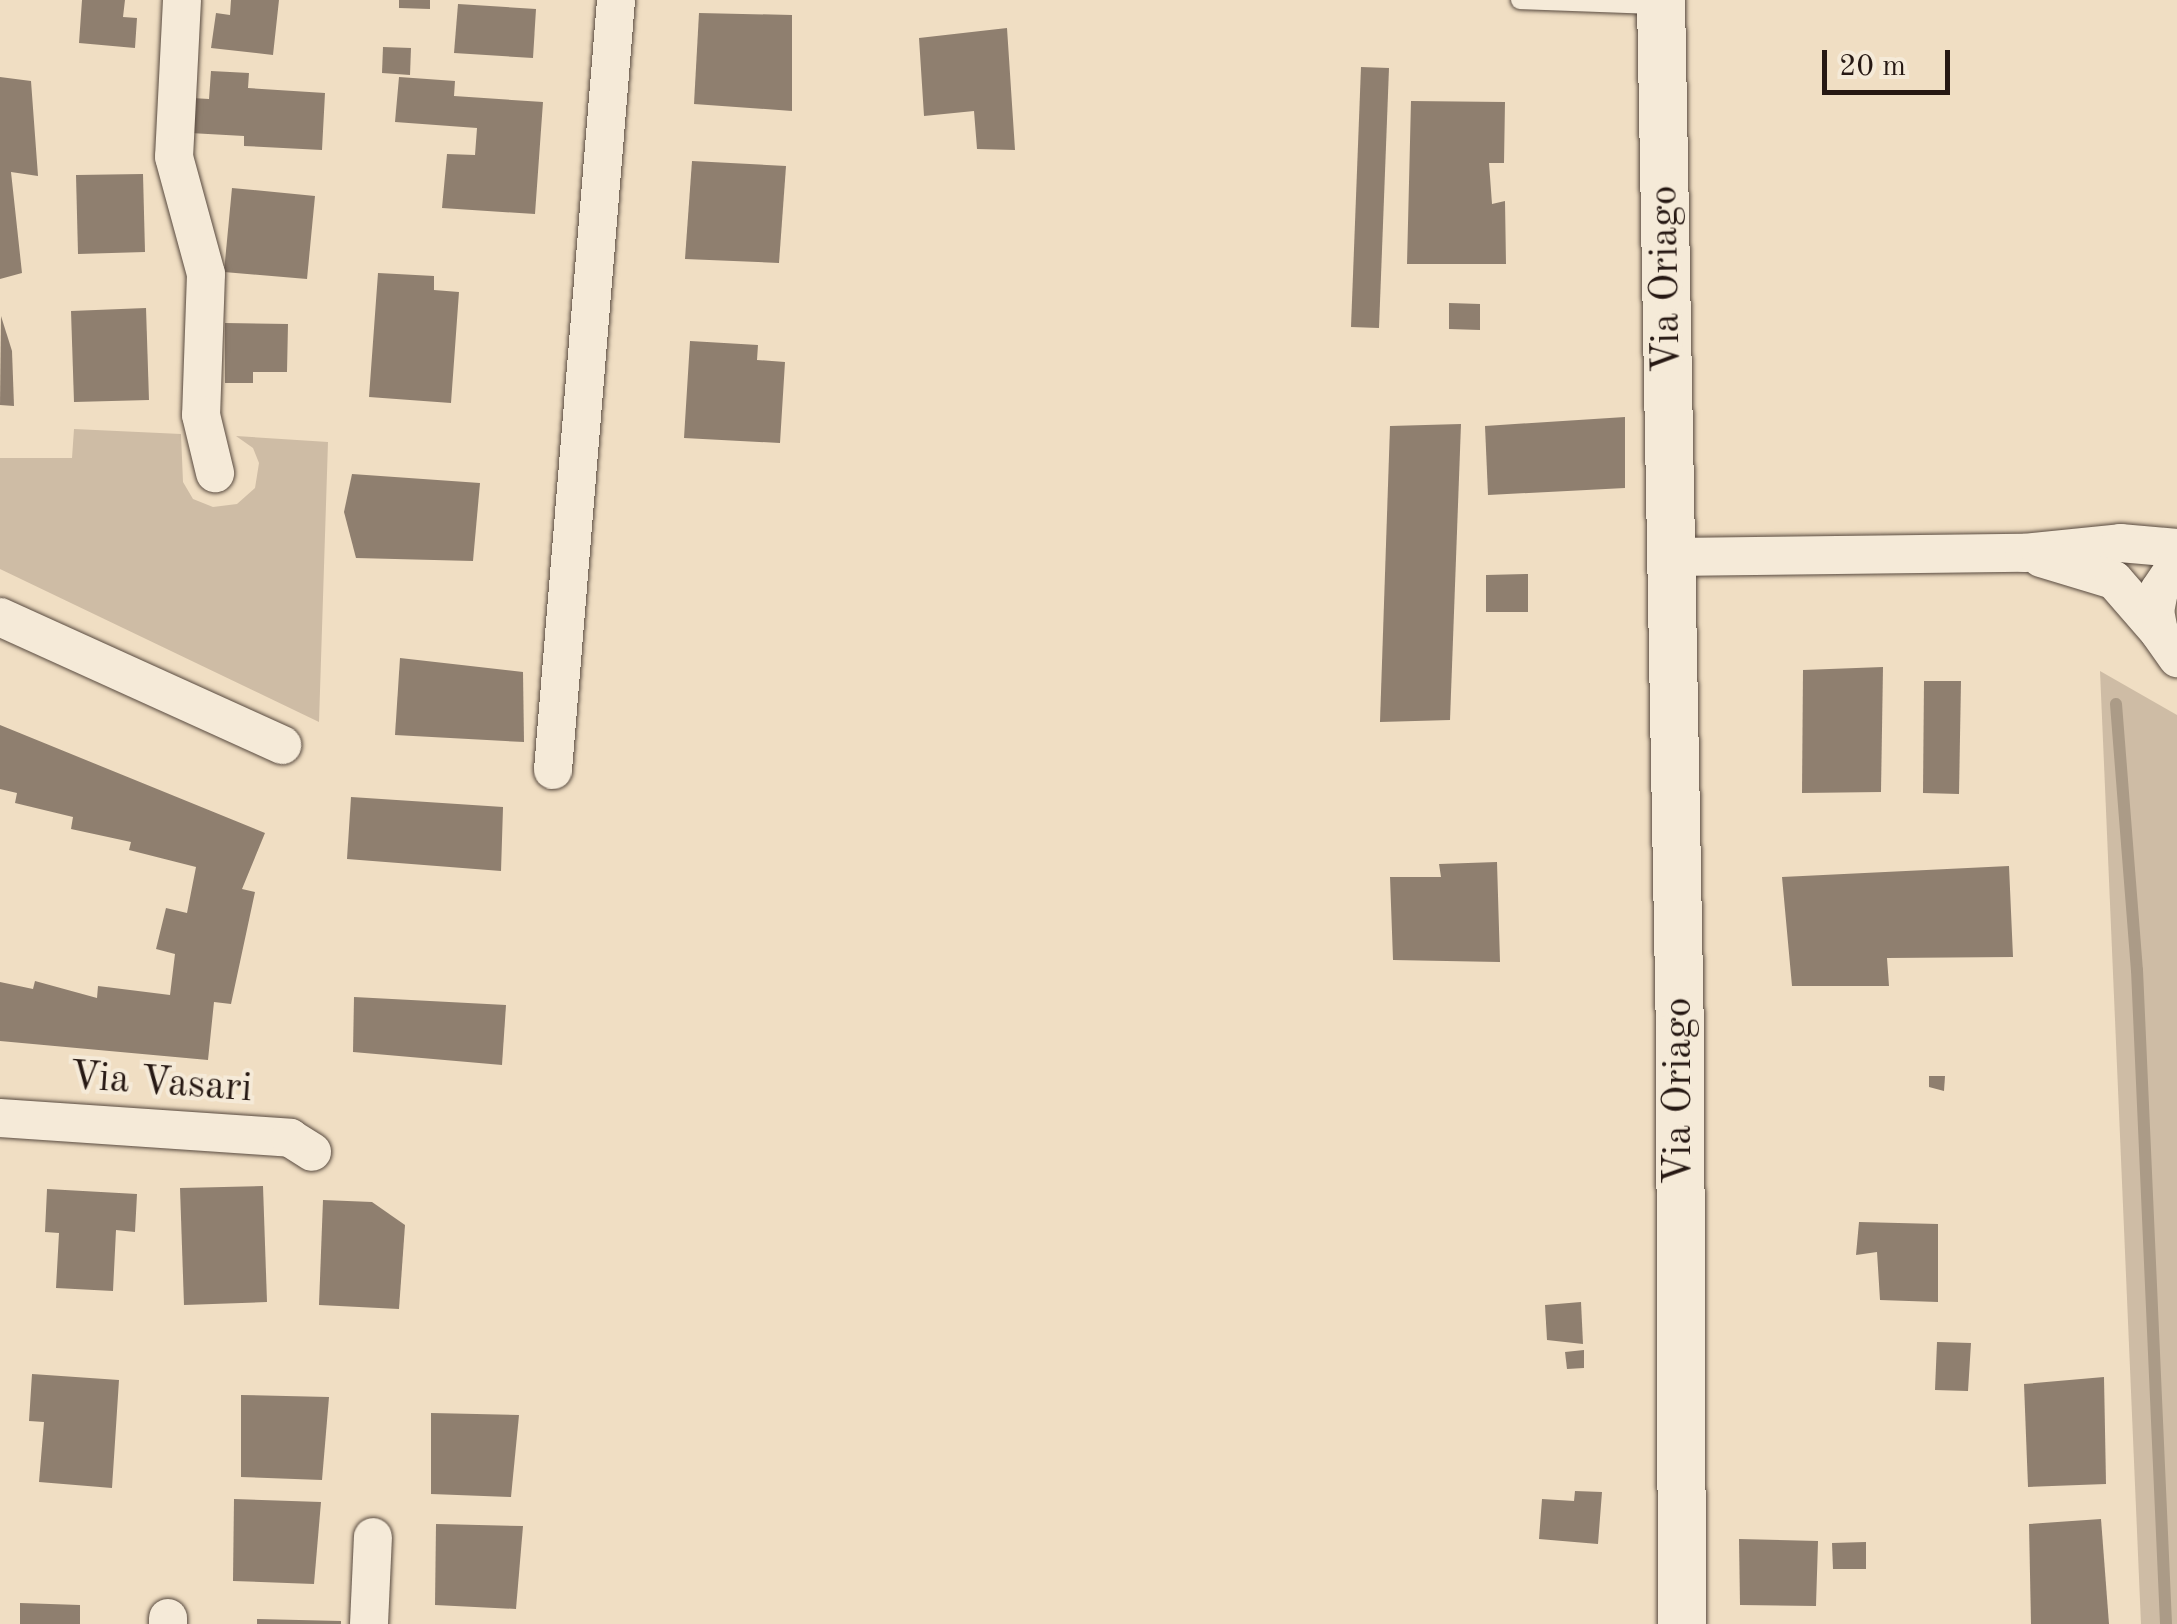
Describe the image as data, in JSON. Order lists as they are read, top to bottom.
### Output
{
  "streets": {
    "street": ["Via Oriago", "Via Vasari"]
  },
  "scale_bar": "20 m"
}
